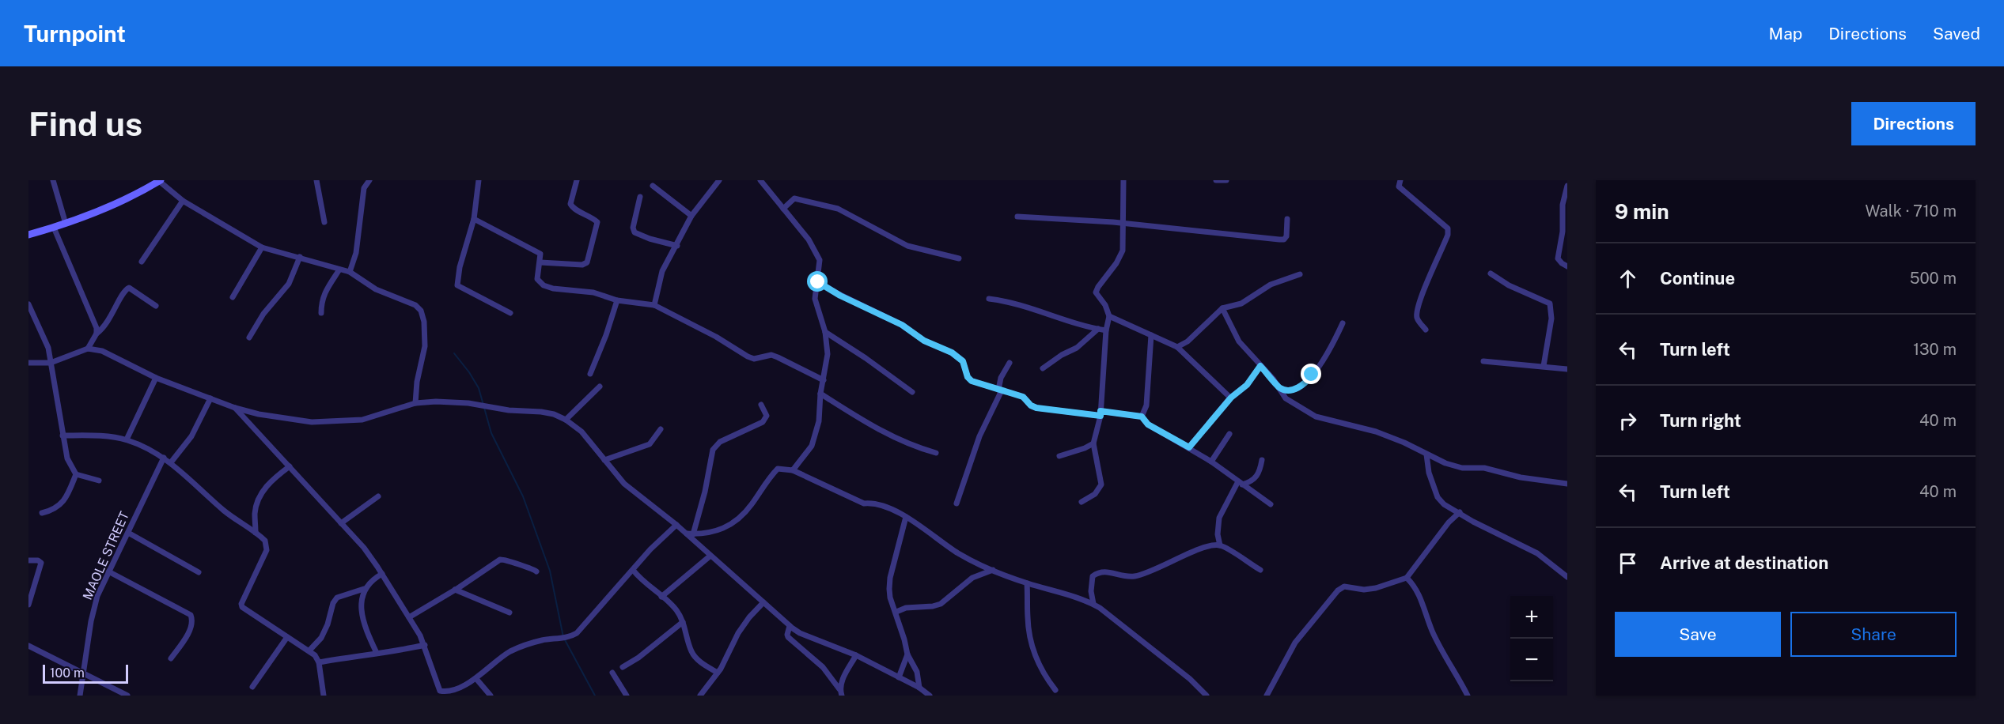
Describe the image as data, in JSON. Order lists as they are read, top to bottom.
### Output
{
  "streets": {
    "street": ["MAOLE STREET"]
  },
  "scale_bar": "100 m",
  "page": {
    "header": "Turnpoint",
    "nav": ["Map", "Directions", "Saved"],
    "buttons": [
      "Directions",
      ["Save", "Share"]
    ],
    "title": "Find us",
    "heading": ["9 min", "Walk · 710 m"],
    "list": [
      ["Continue", "500 m"],
      ["Turn left", "130 m"],
      ["Turn right", "40 m"],
      ["Turn left", "40 m"],
      "Arrive at destination"
    ],
    "map_buttons": ["+", "−"],
    "scale": "100 m"
  }
}
